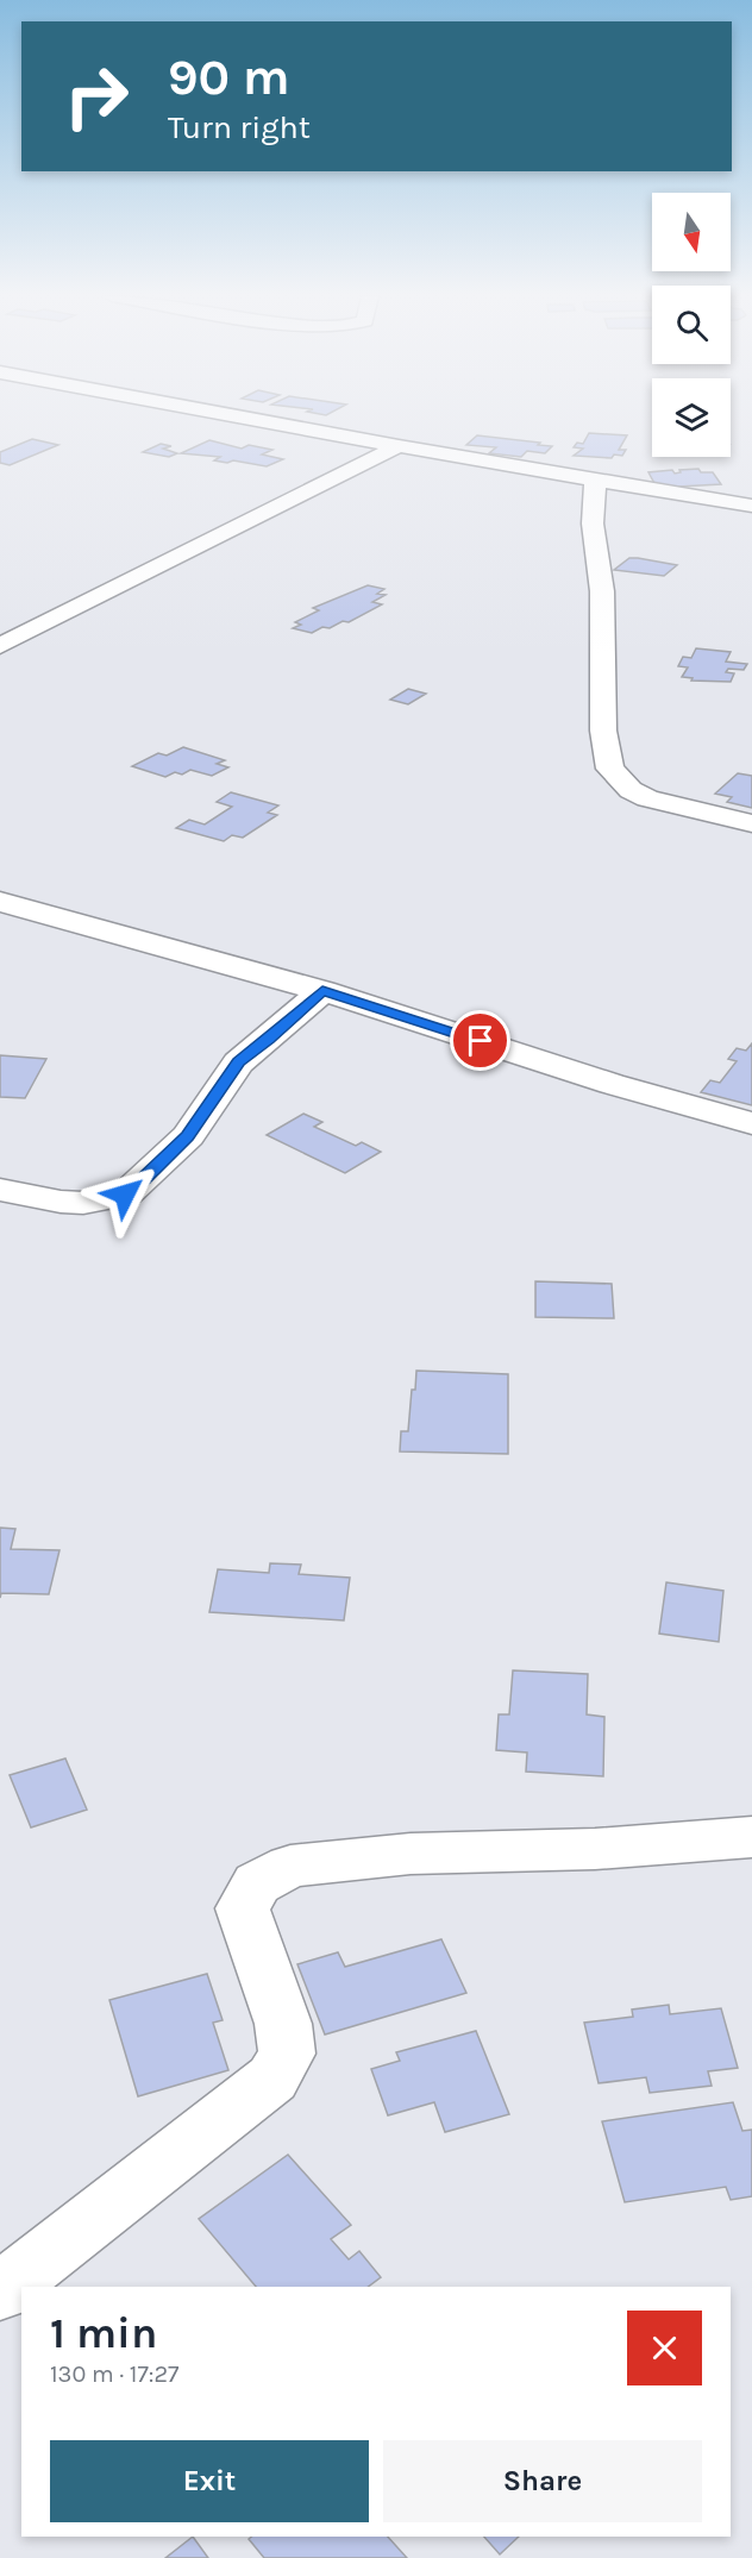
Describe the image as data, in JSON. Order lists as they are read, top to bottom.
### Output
{
  "north": "bottom",
  "page": {
    "turn": ["90 m", "Turn right"],
    "heading": ["1 min", "130 m · 17:27"],
    "buttons": ["Exit", "Share"]
  }
}
